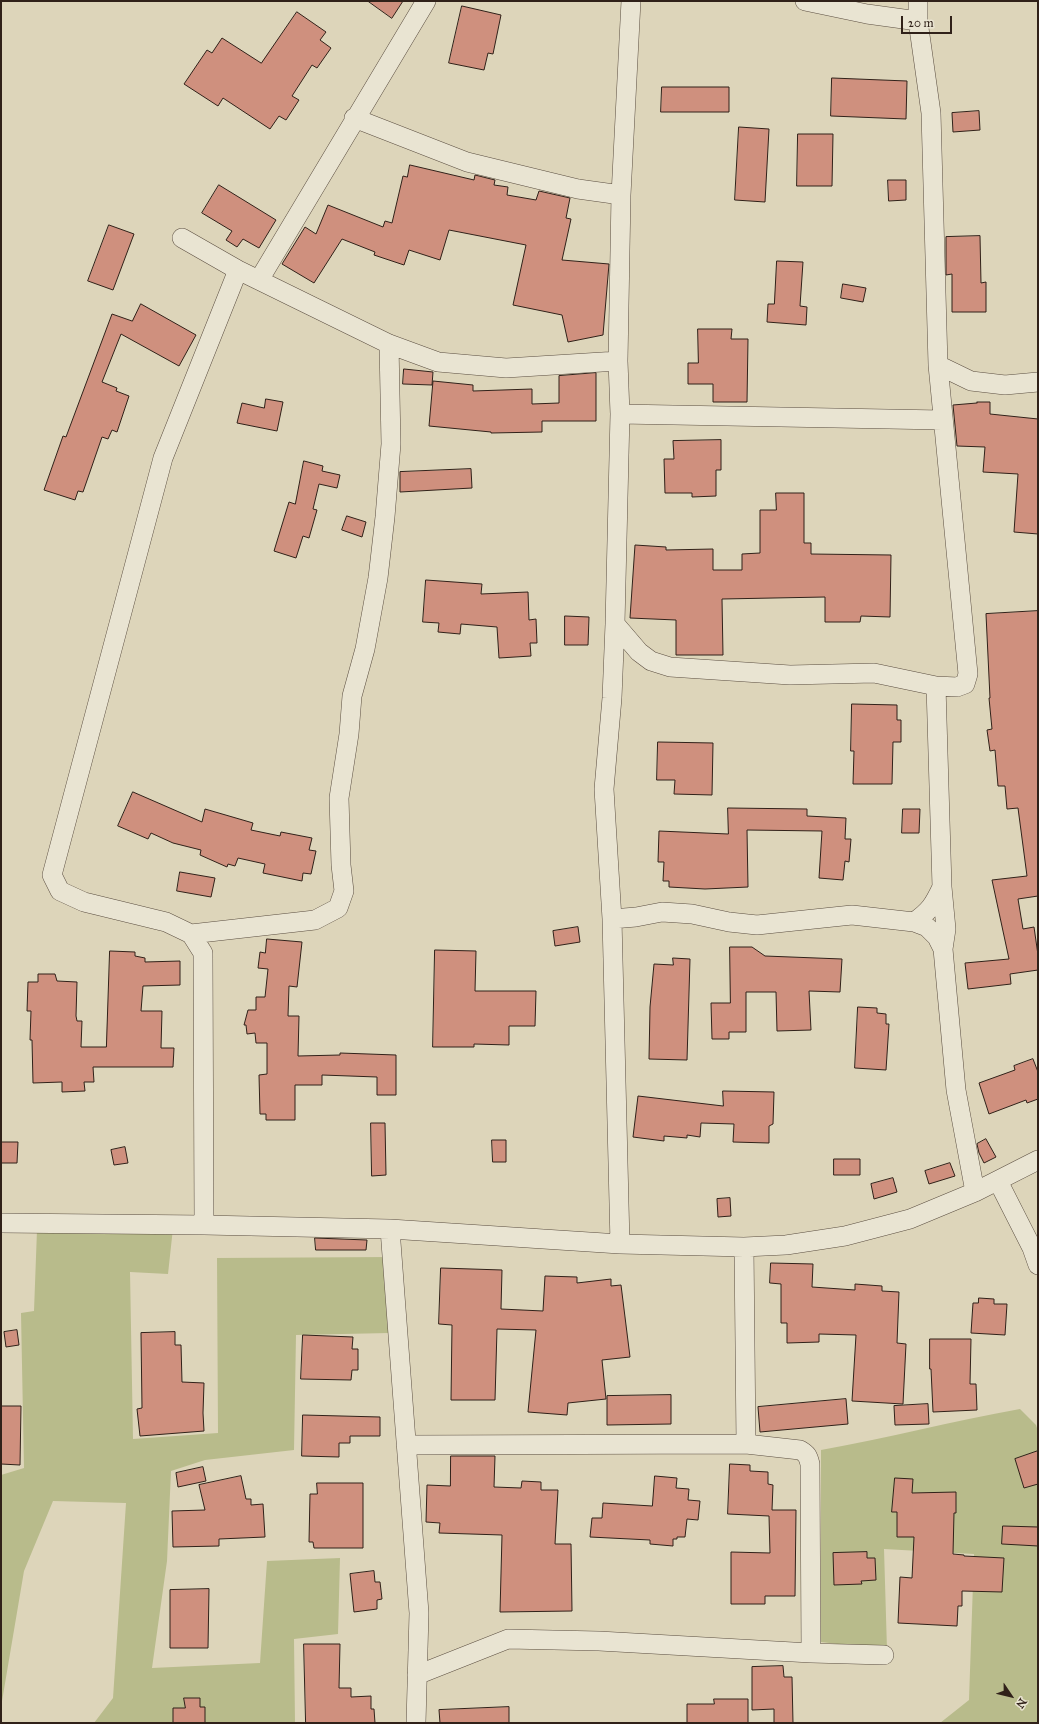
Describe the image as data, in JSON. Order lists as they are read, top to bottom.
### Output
{
  "scale_bar": "20 m",
  "north": "bottom right"
}
